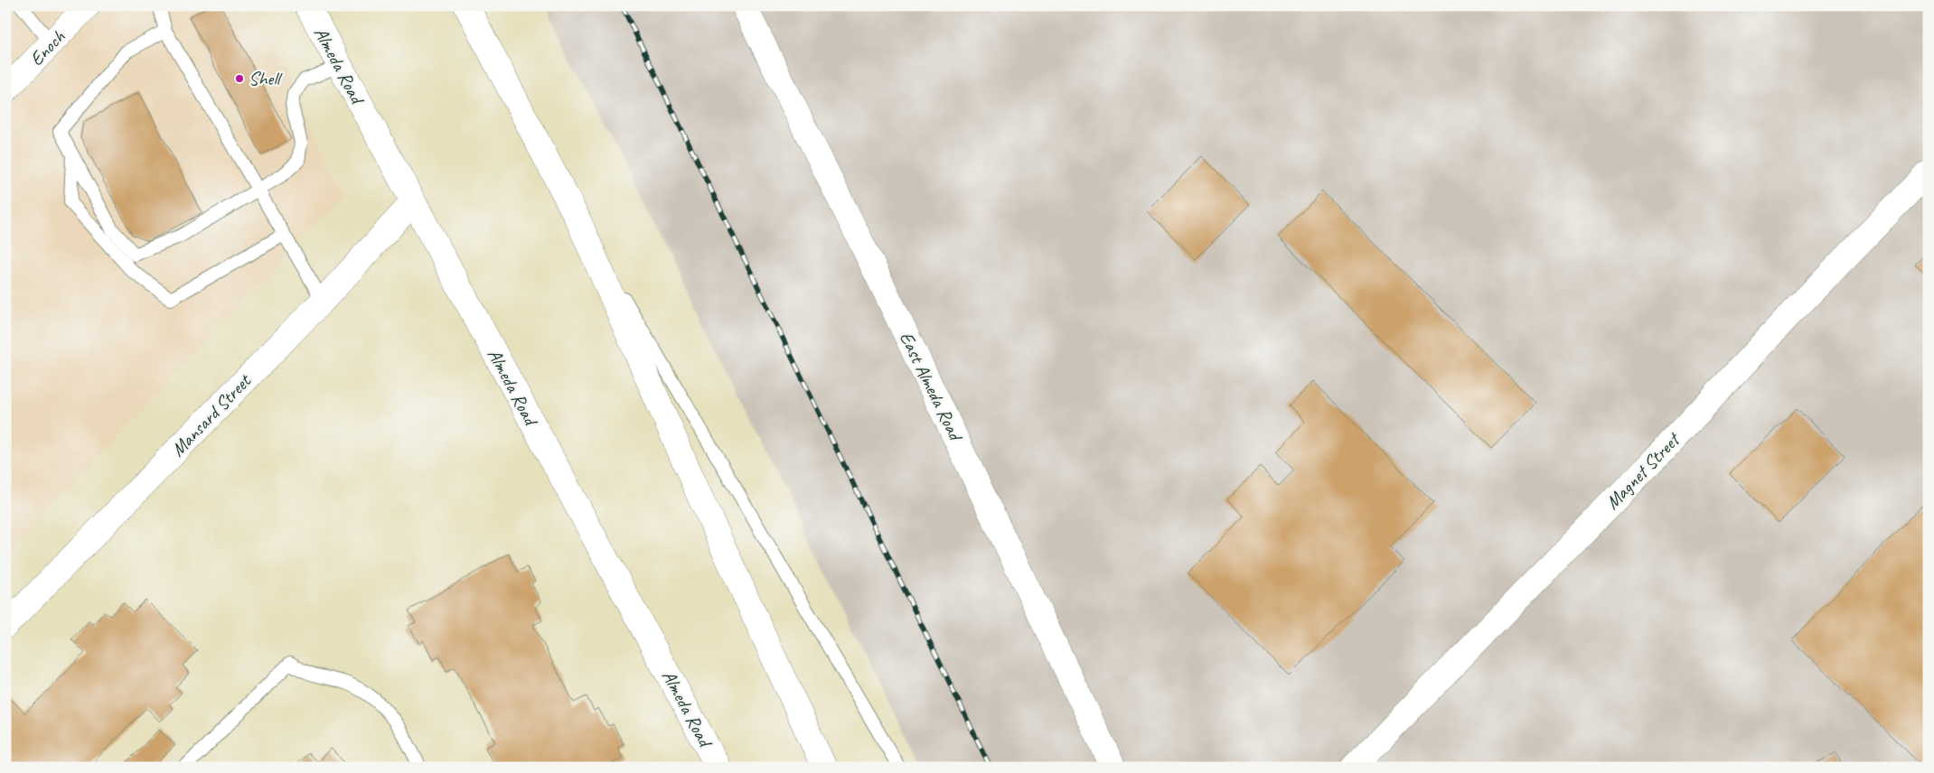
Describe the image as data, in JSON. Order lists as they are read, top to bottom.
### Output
{
  "streets": {
    "street": [
      "Enoch",
      "Almeda Road",
      "East Almeda Road",
      "Mansard Street",
      "Magnet Street"
    ]
  },
  "crossings": [
    ["Almeda Road", "Mansard Street"]
  ],
  "places": ["Shell"]
}
